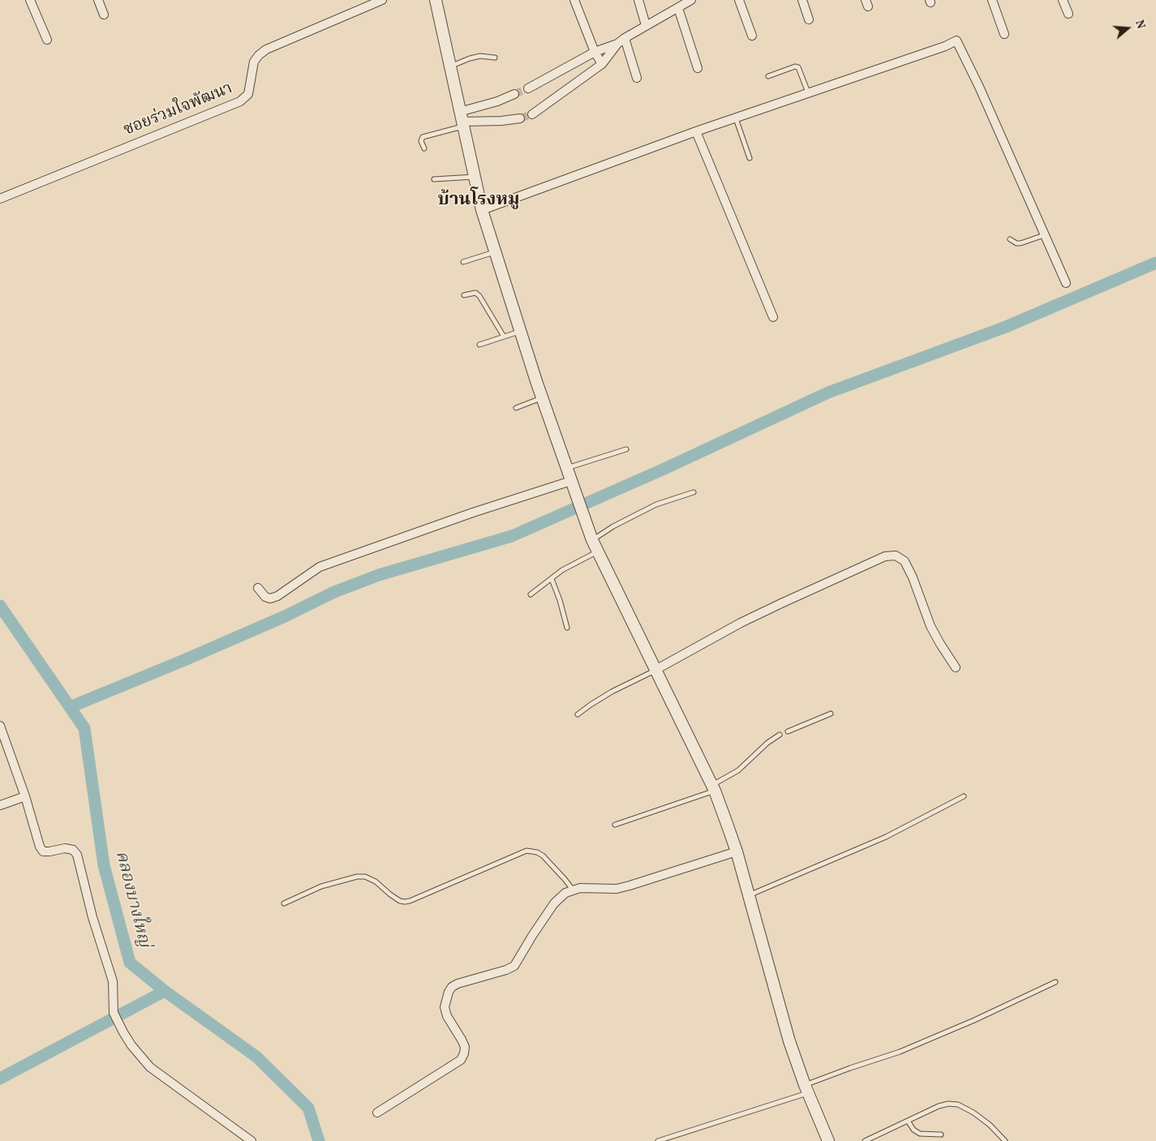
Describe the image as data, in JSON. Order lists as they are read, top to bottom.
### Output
{
  "streets": {
    "street": ["ซอยร่วมใจพัฒนา"]
  },
  "districts": ["บ้านโรงหมู"],
  "water": ["คลองบางใหญ่"],
  "north": "right"
}
